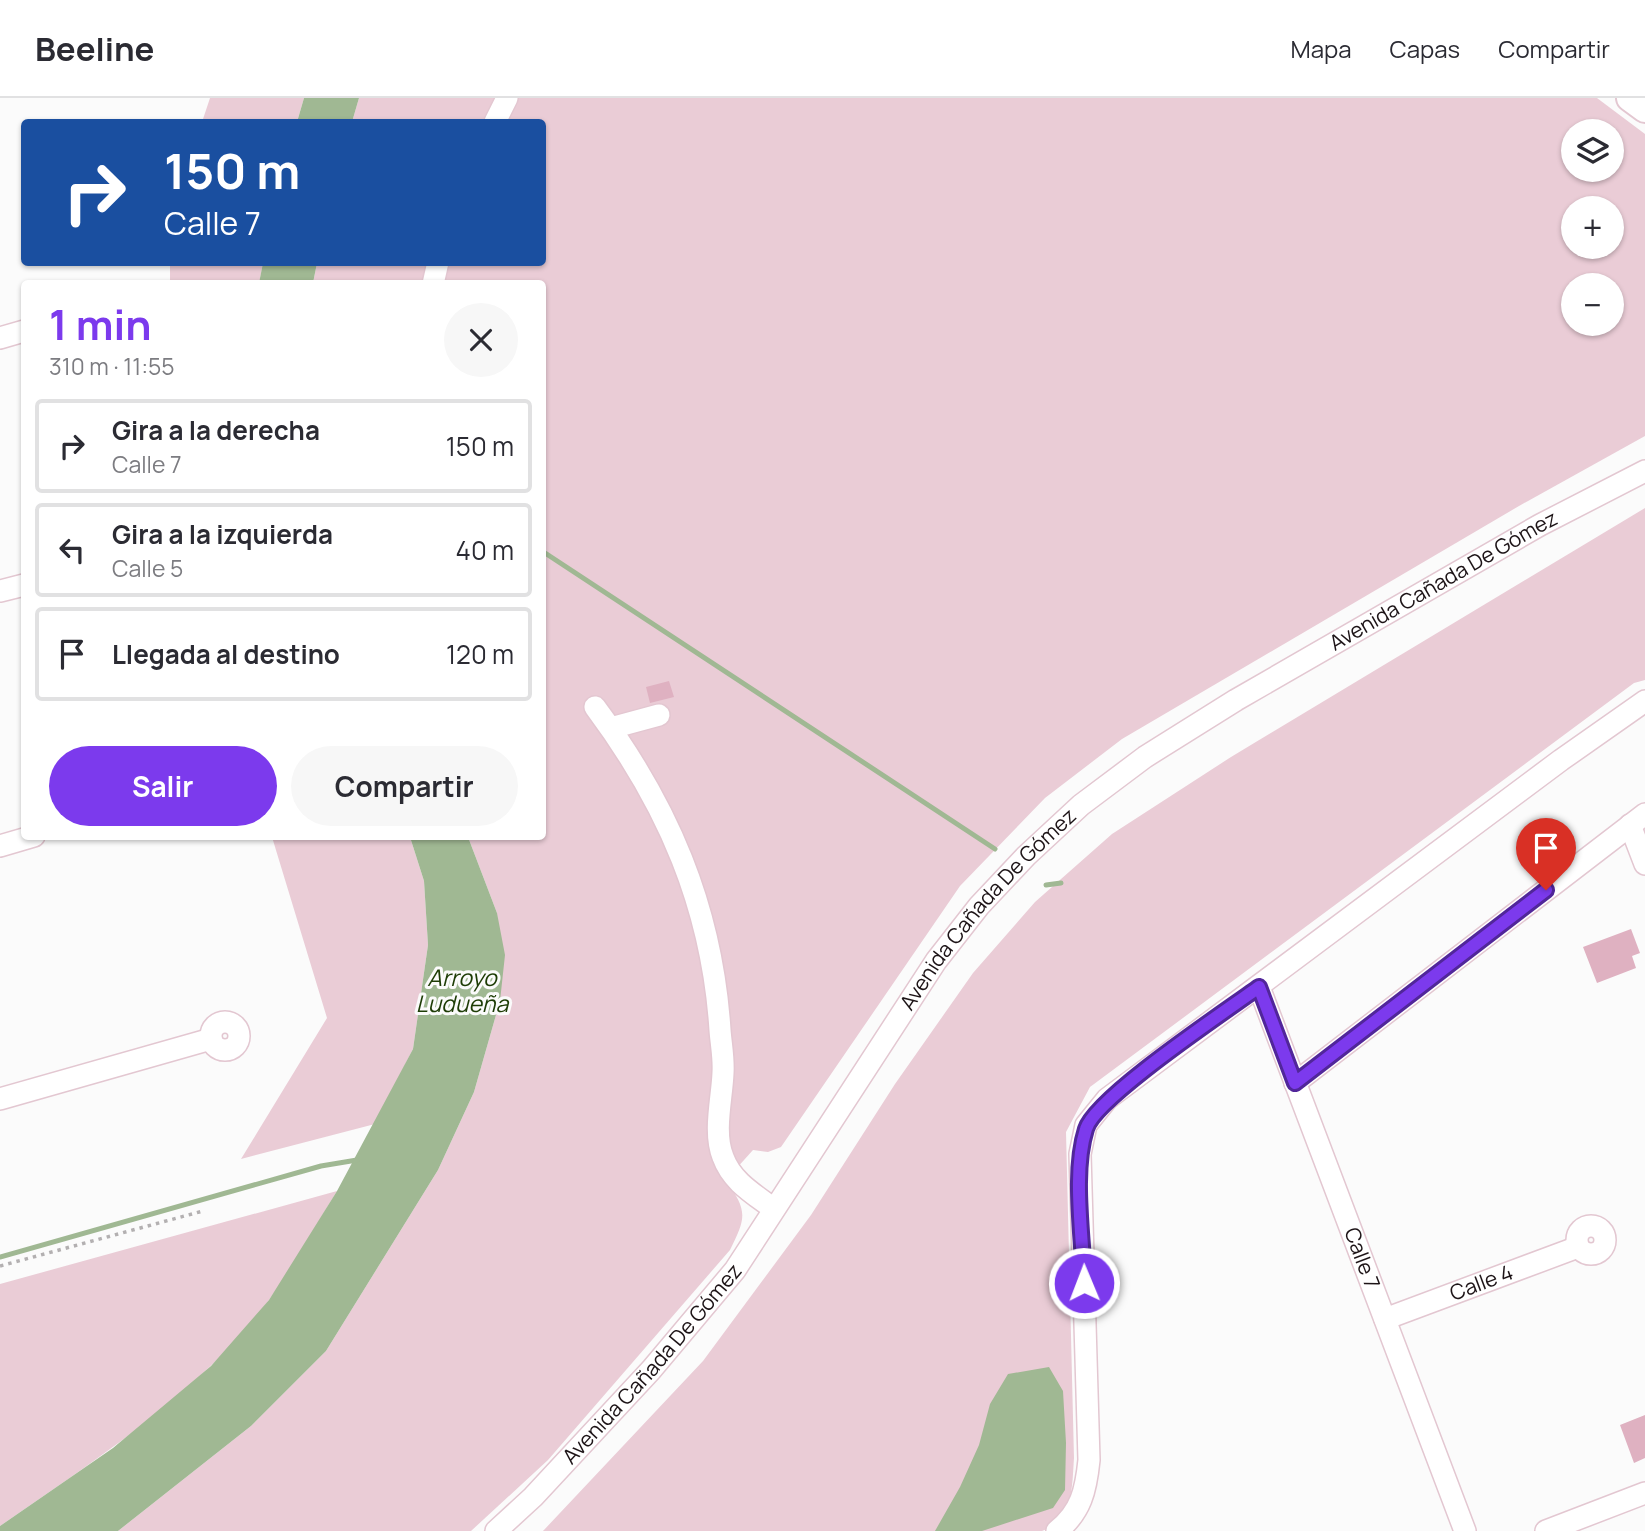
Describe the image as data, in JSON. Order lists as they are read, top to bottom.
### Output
{
  "streets": {
    "street": ["Avenida Cañada De Gómez", "Calle 7", "Calle 4"]
  },
  "crossings": [
    ["Calle 7", "Calle 4"]
  ],
  "water": ["Arroyo Ludueña"],
  "page": {
    "header": "Beeline",
    "nav": ["Mapa", "Capas", "Compartir"],
    "map_buttons": ["+", "−"],
    "turn": ["150 m", "Calle 7"],
    "heading": ["1 min", "310 m · 11:55"],
    "list": [
      {
        "name": "Gira a la derecha",
        "note": "Calle 7",
        "value": "150 m"
      },
      {
        "name": "Gira a la izquierda",
        "note": "Calle 5",
        "value": "40 m"
      },
      {
        "name": "Llegada al destino",
        "value": "120 m"
      }
    ],
    "buttons": ["Salir", "Compartir"]
  }
}
